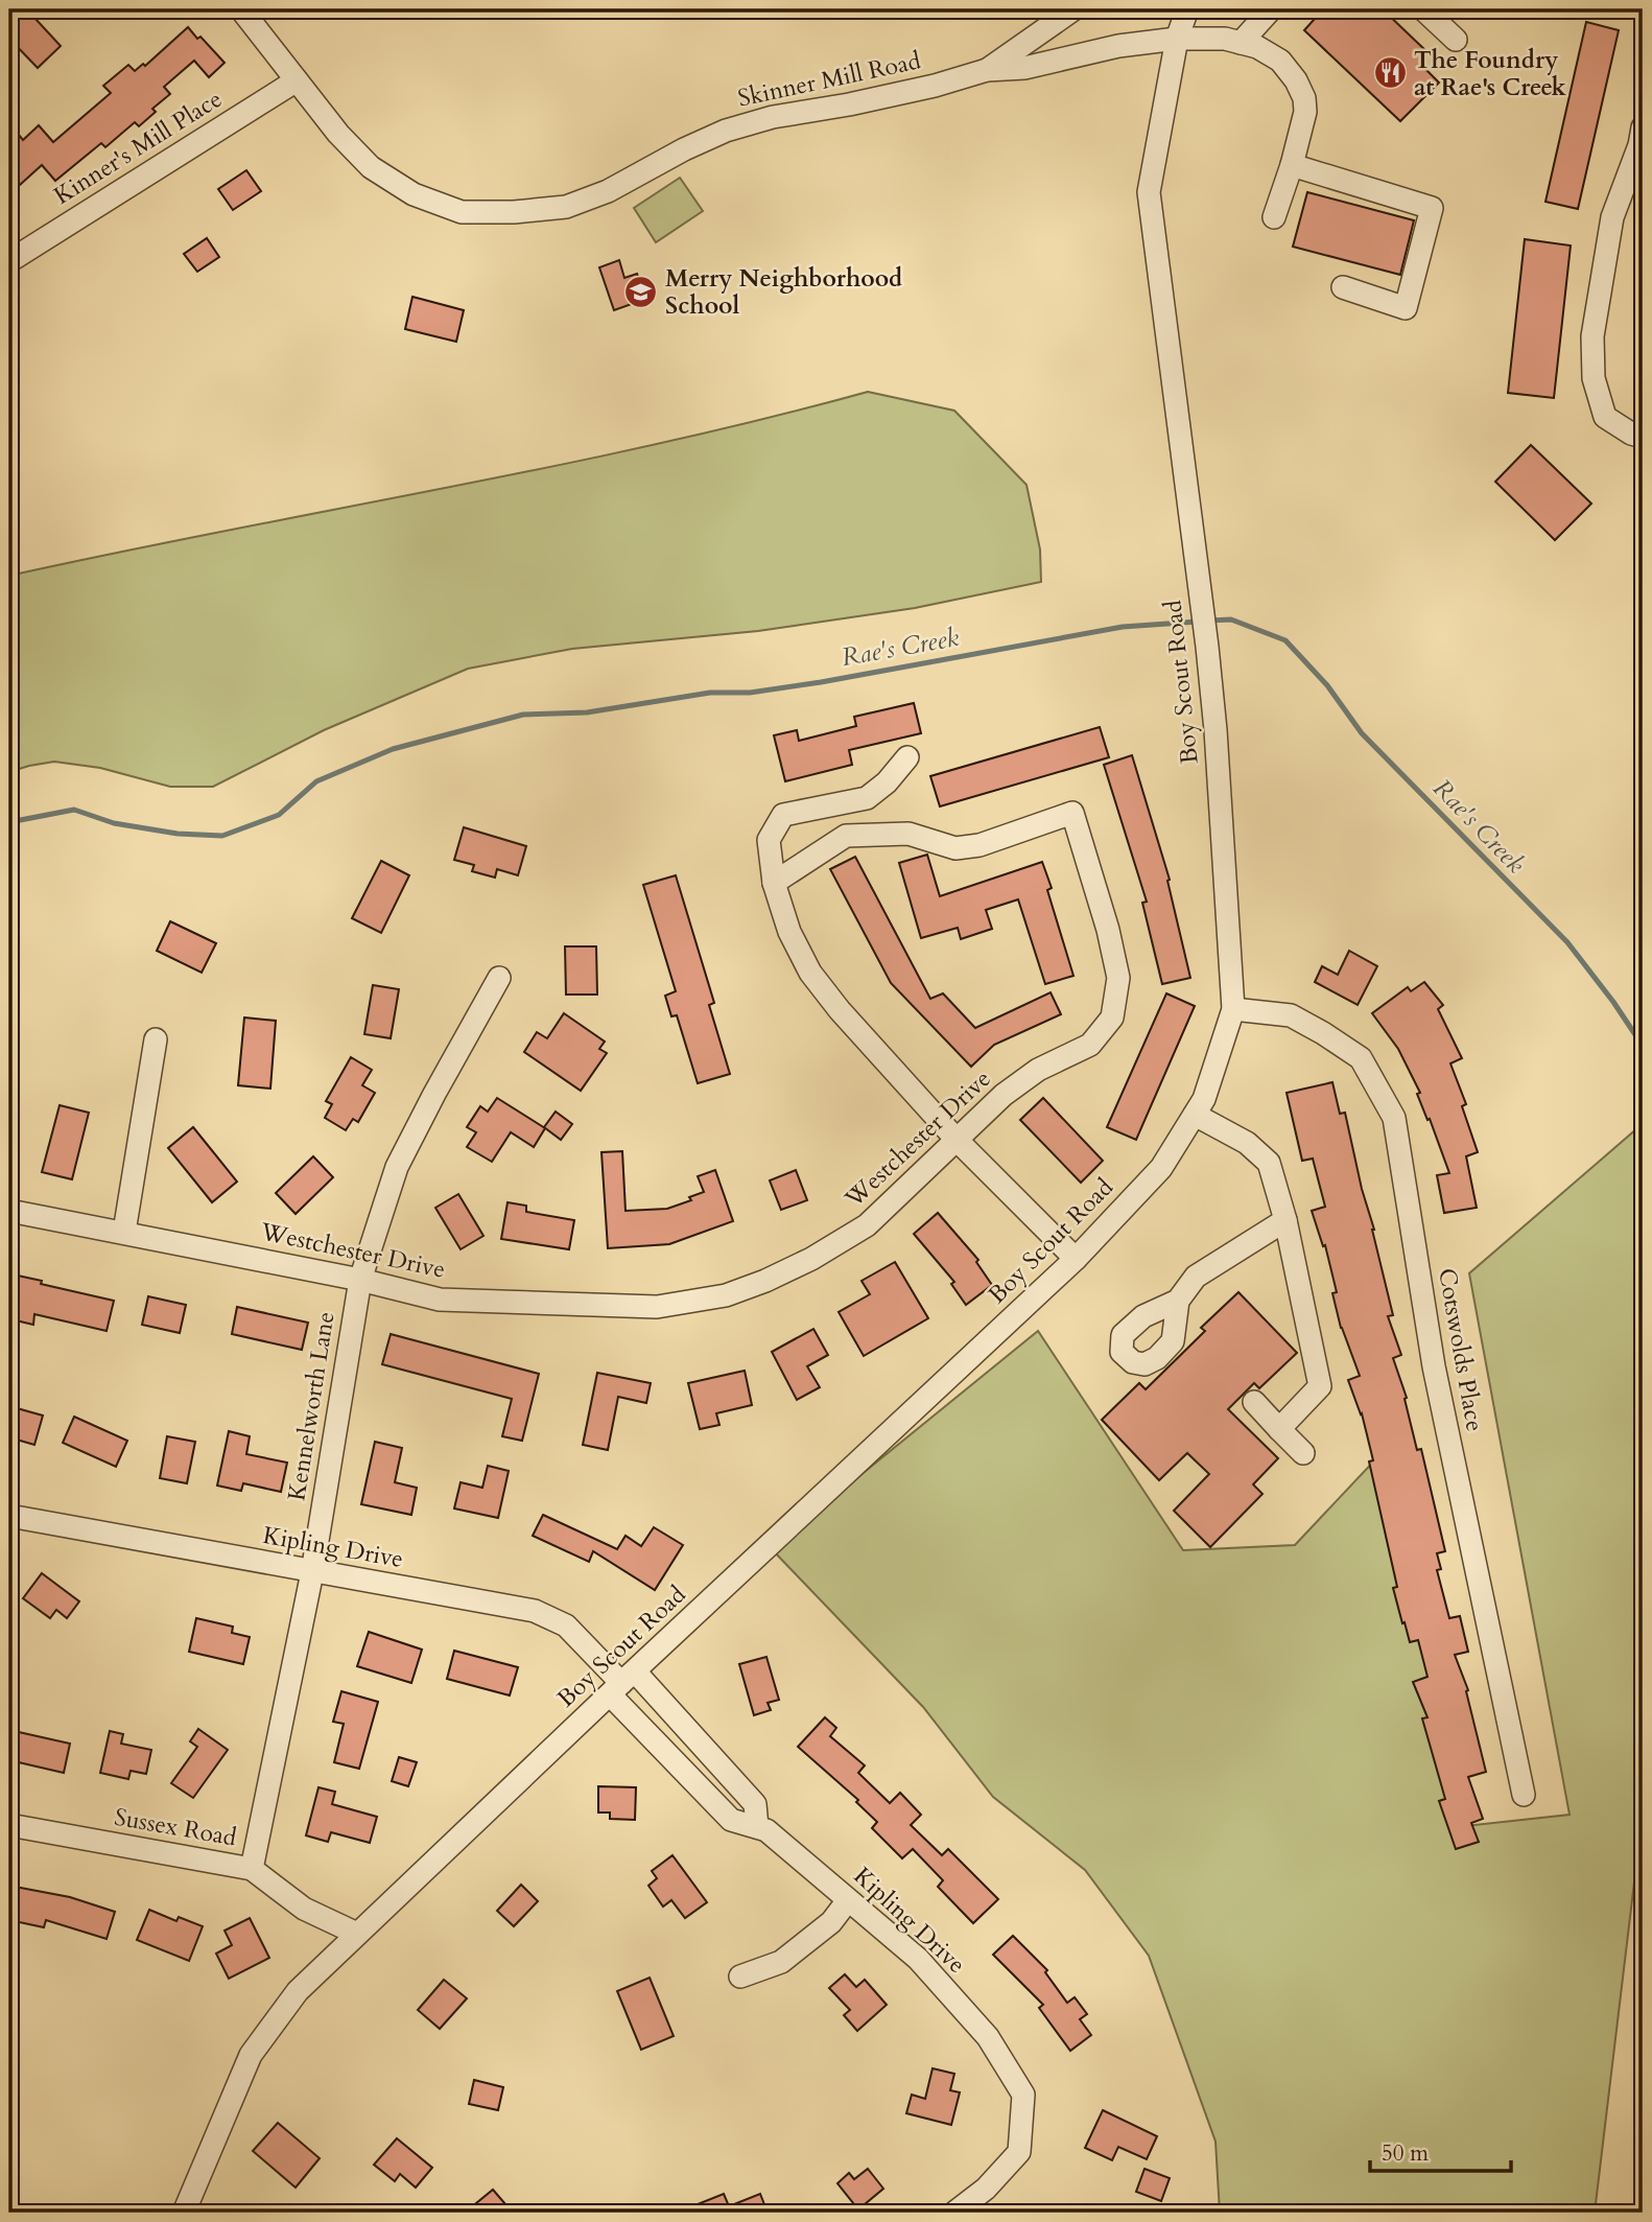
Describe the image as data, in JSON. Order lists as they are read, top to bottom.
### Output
{
  "streets": {
    "street": [
      "Skinner Mill Road",
      "Kinner's Mill Place",
      "Boy Scout Road",
      "Westchester Drive",
      "Cotswolds Place",
      "Kennelworth Lane",
      "Kipling Drive",
      "Sussex Road"
    ]
  },
  "crossings": [
    ["Skinner Mill Road", "Kinner's Mill Place"],
    ["Skinner Mill Road", "Boy Scout Road"],
    ["Boy Scout Road", "Cotswolds Place"],
    ["Boy Scout Road", "Kipling Drive"],
    ["Boy Scout Road", "Sussex Road"],
    ["Westchester Drive", "Kennelworth Lane"],
    ["Kennelworth Lane", "Kipling Drive"],
    ["Kennelworth Lane", "Sussex Road"]
  ],
  "water": ["Rae's Creek"],
  "places": {
    "restaurant": ["The Foundry at Rae's Creek"],
    "school or university": ["Merry Neighborhood School"]
  },
  "scale_bar": "50 m"
}
